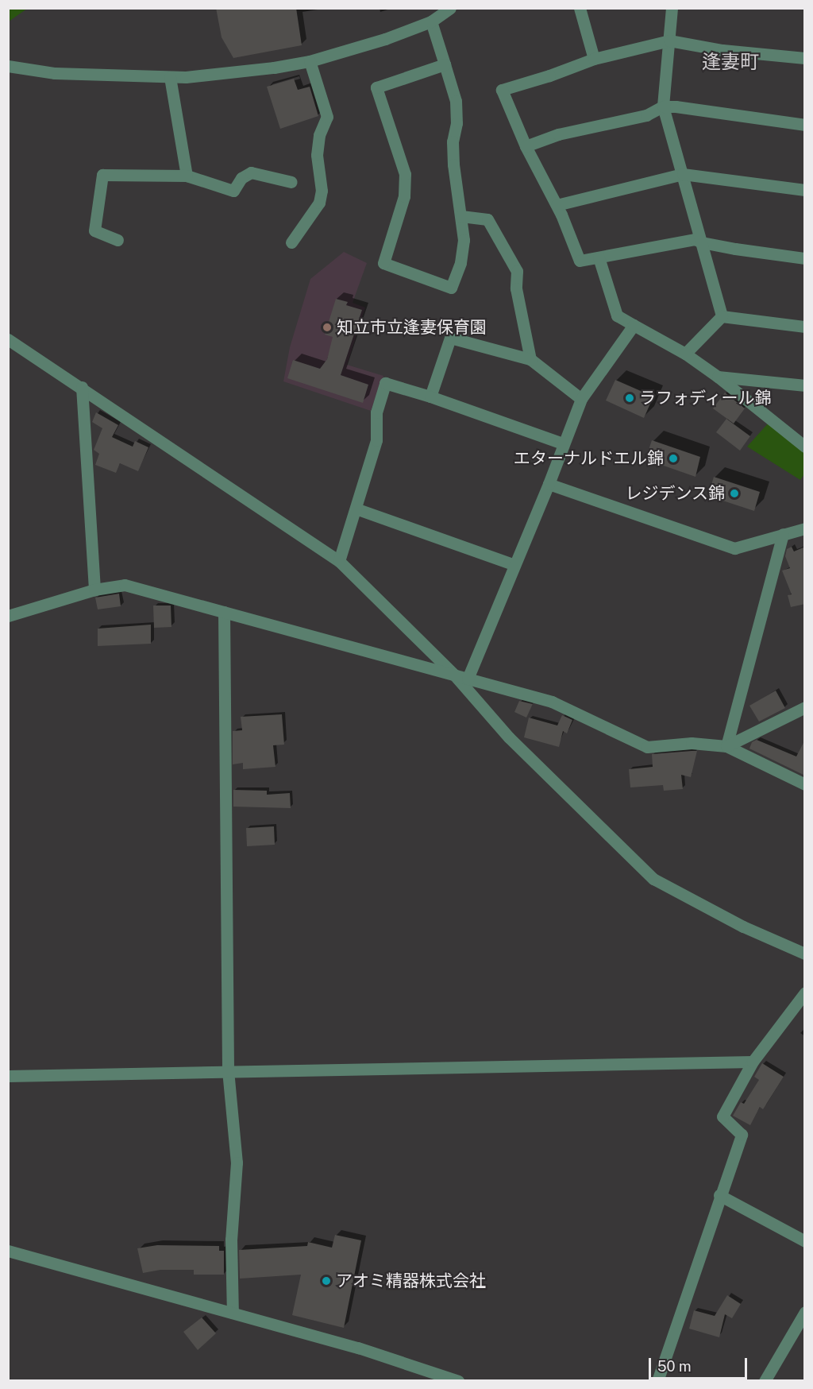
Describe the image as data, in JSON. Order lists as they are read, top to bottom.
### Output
{
  "districts": ["逢妻町"],
  "places": [
    "知立市立逢妻保育園",
    "ラフォディール錦",
    "エターナルドエル錦",
    "レジデンス錦",
    "アオミ精器株式会社"
  ],
  "scale_bar": "50 m"
}
